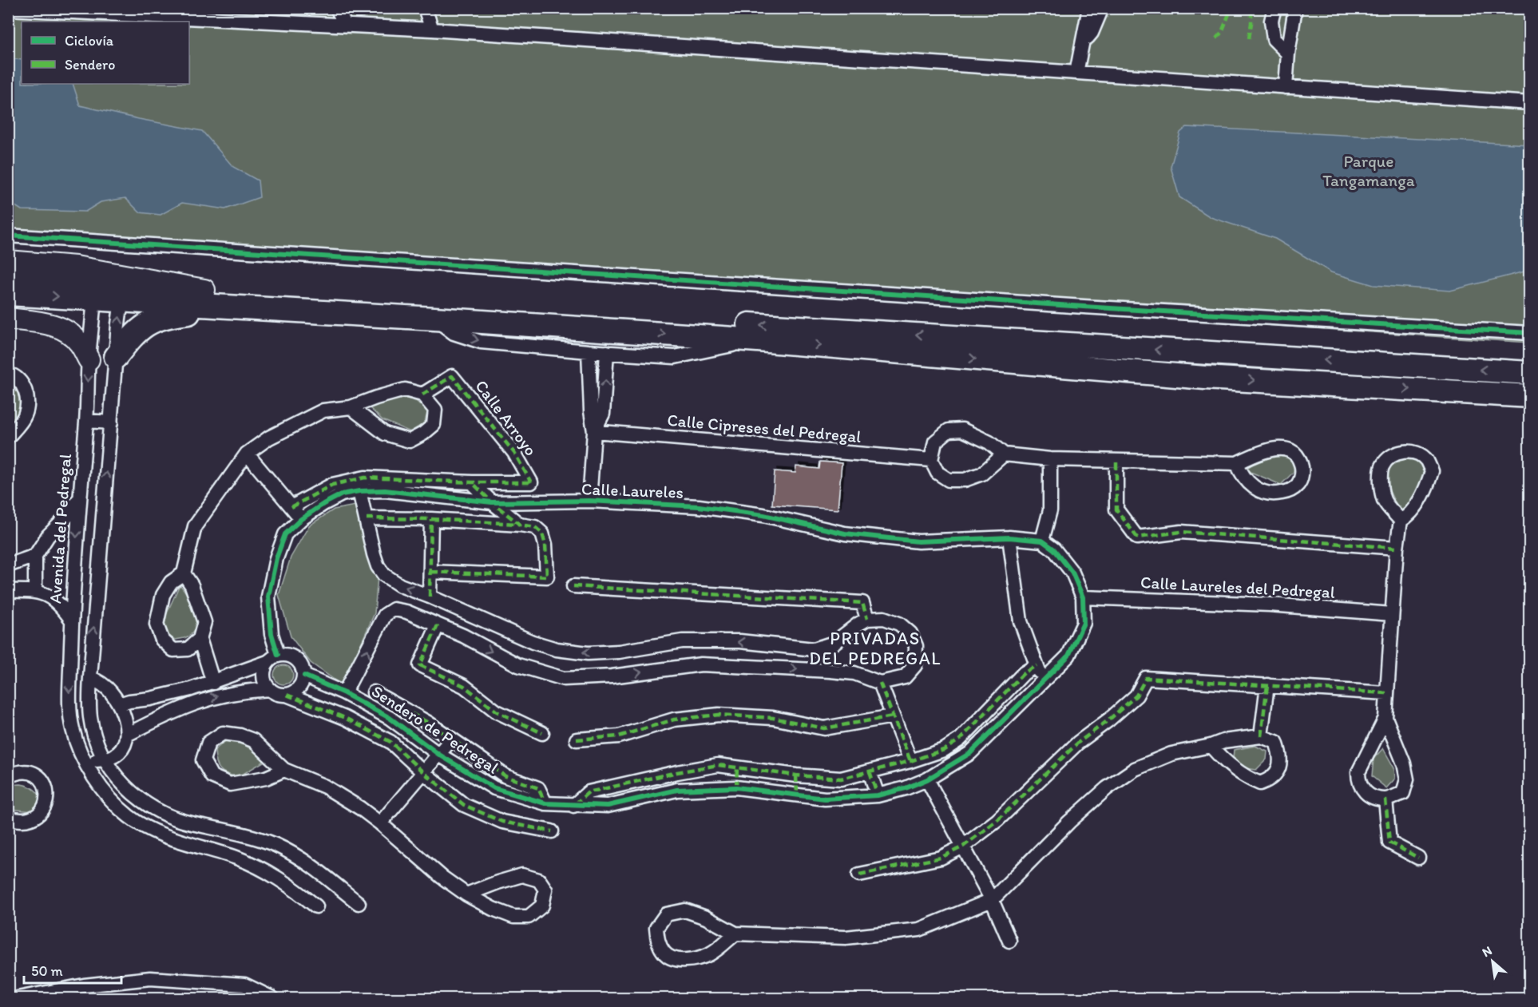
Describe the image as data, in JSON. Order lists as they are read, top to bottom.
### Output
{
  "streets": {
    "street": [
      "Calle Arroyo",
      "Calle Cipreses del Pedregal",
      "Calle Laureles",
      "Avenida del Pedregal",
      "Calle Laureles del Pedregal",
      "Sendero de Pedregal"
    ]
  },
  "crossings": [
    ["Calle Laureles", "Sendero de Pedregal"],
    ["Calle Laureles del Pedregal", "Sendero de Pedregal"]
  ],
  "districts": ["PRIVADAS DEL PEDREGAL"],
  "parks": ["Parque Tangamanga"],
  "legend": ["Ciclovía", "Sendero"],
  "scale_bar": "50 m",
  "north": "top left"
}
